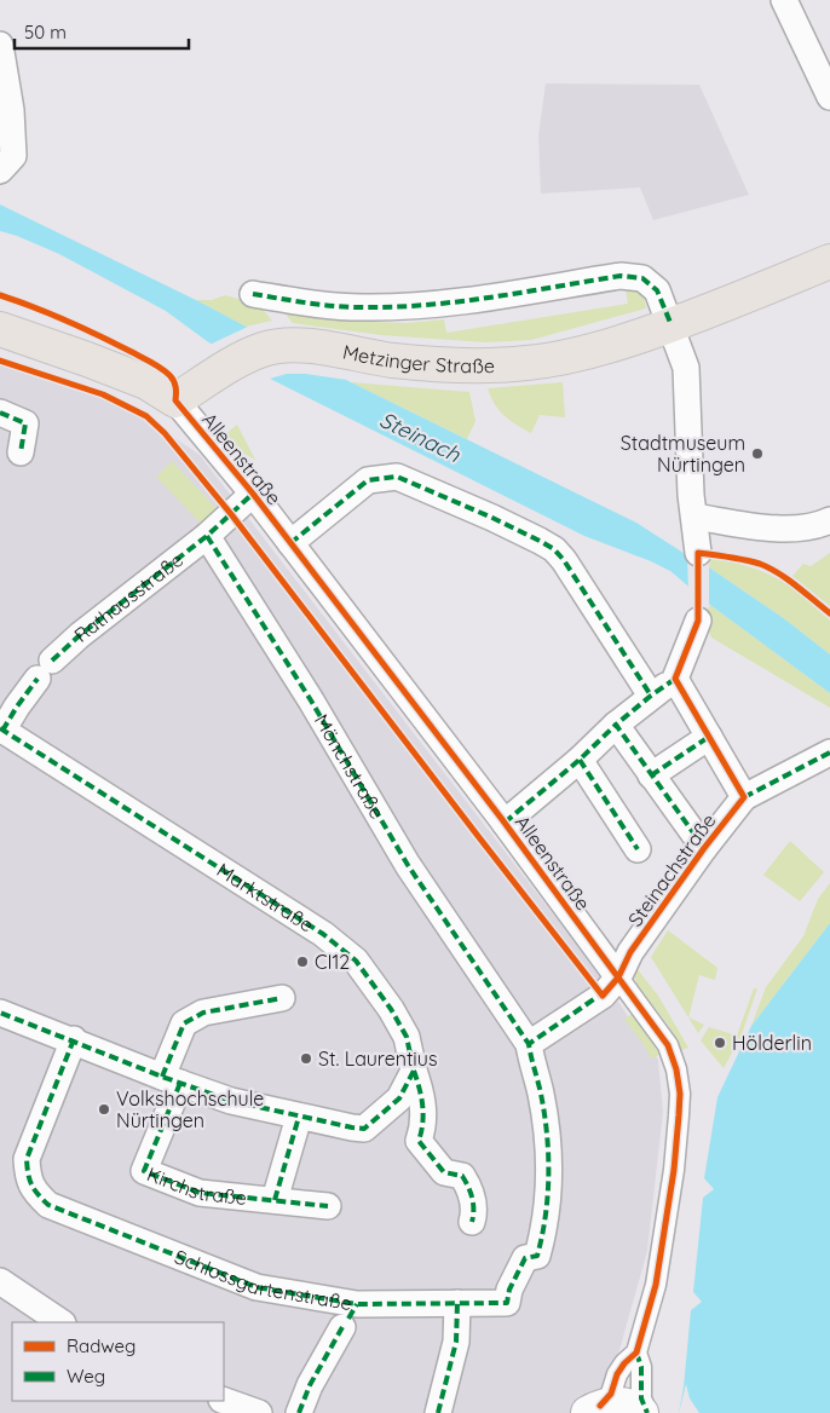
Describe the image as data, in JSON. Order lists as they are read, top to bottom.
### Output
{
  "streets": {
    "main road": ["Metzinger Straße"],
    "street": [
      "Alleenstraße",
      "Rathausstraße",
      "Mönchstraße",
      "Steinachstraße",
      "Marktstraße",
      "Kirchstraße",
      "Schlossgartenstraße"
    ]
  },
  "crossings": [
    ["Metzinger Straße", "Alleenstraße"],
    ["Alleenstraße", "Steinachstraße"],
    ["Rathausstraße", "Mönchstraße"],
    ["Rathausstraße", "Marktstraße"],
    ["Mönchstraße", "Schlossgartenstraße"]
  ],
  "water": ["Steinach"],
  "places": [
    "Stadtmuseum Nürtingen",
    "CI12",
    "Hölderlin",
    "St. Laurentius",
    "Volkshochschule Nürtingen"
  ],
  "legend": ["Radweg", "Weg"],
  "scale_bar": "50 m"
}
